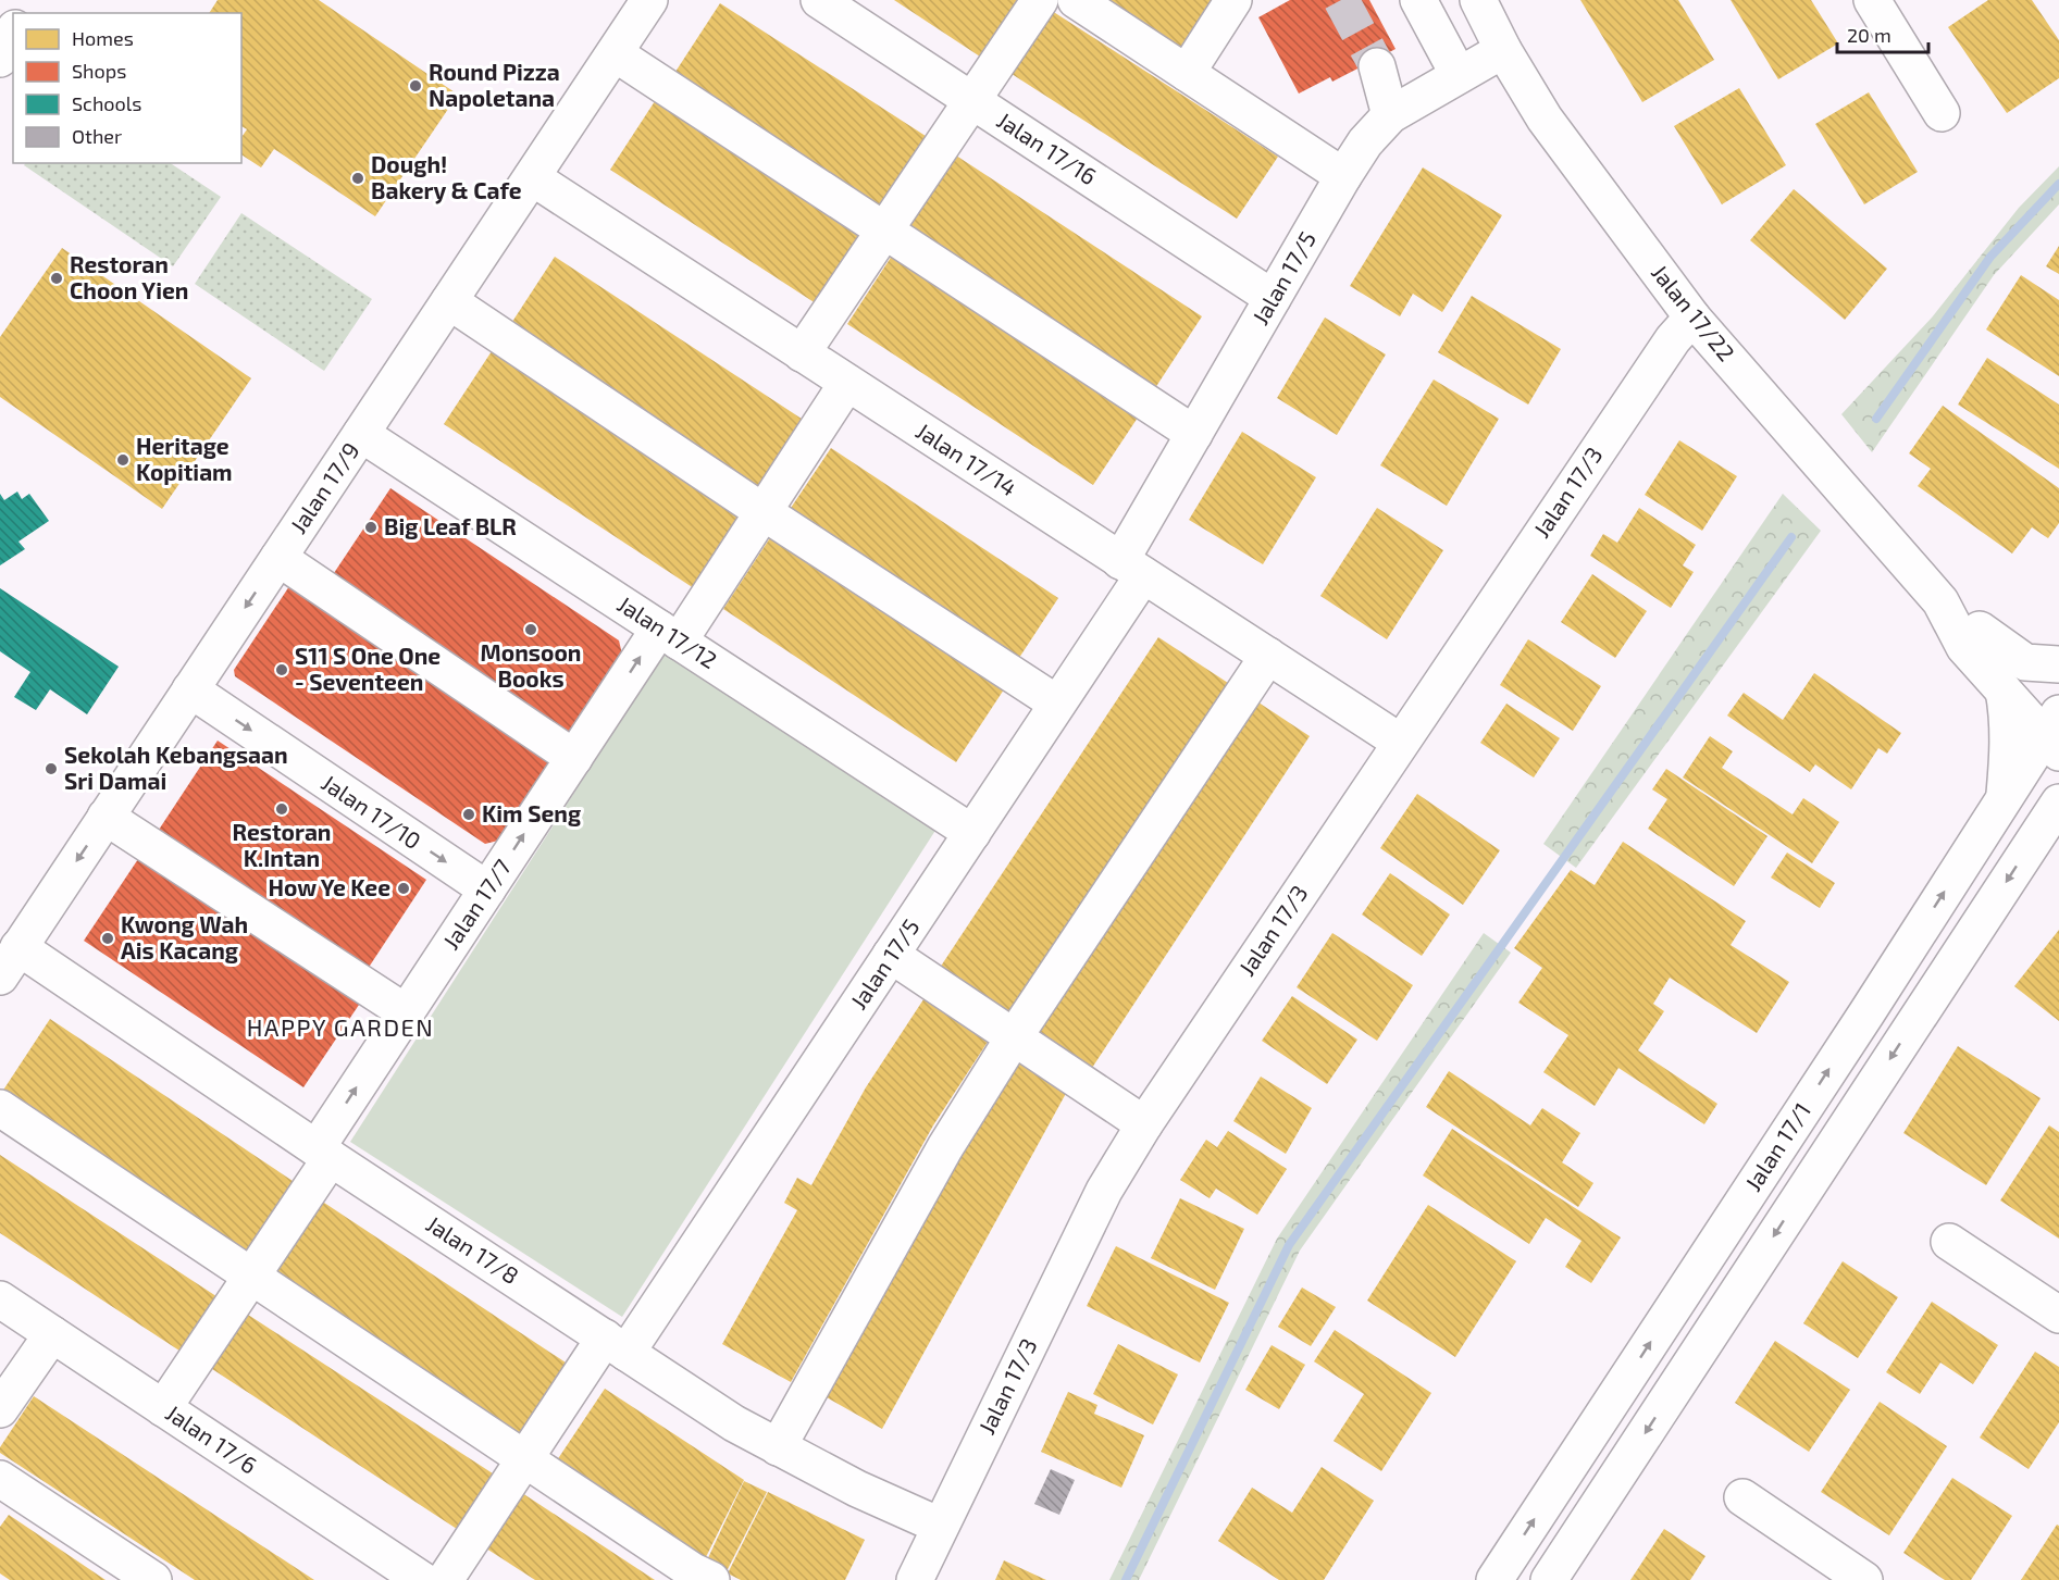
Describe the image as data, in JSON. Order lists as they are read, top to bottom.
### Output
{
  "streets": {
    "street": [
      "Jalan 17/16",
      "Jalan 17/5",
      "Jalan 17/22",
      "Jalan 17/14",
      "Jalan 17/9",
      "Jalan 17/3",
      "Jalan 17/12",
      "Jalan 17/10",
      "Jalan 17/7",
      "Jalan 17/1",
      "Jalan 17/8",
      "Jalan 17/6"
    ]
  },
  "crossings": [
    ["Jalan 17/16", "Jalan 17/5"],
    ["Jalan 17/5", "Jalan 17/22"],
    ["Jalan 17/5", "Jalan 17/14"],
    ["Jalan 17/5", "Jalan 17/12"],
    ["Jalan 17/5", "Jalan 17/8"],
    ["Jalan 17/22", "Jalan 17/3"],
    ["Jalan 17/22", "Jalan 17/1"],
    ["Jalan 17/14", "Jalan 17/9"],
    ["Jalan 17/14", "Jalan 17/3"],
    ["Jalan 17/14", "Jalan 17/7"],
    ["Jalan 17/9", "Jalan 17/12"],
    ["Jalan 17/9", "Jalan 17/10"],
    ["Jalan 17/9", "Jalan 17/8"],
    ["Jalan 17/3", "Jalan 17/8"],
    ["Jalan 17/12", "Jalan 17/7"],
    ["Jalan 17/10", "Jalan 17/7"],
    ["Jalan 17/7", "Jalan 17/8"],
    ["Jalan 17/7", "Jalan 17/6"]
  ],
  "one_way": ["Jalan 17/7"],
  "districts": ["HAPPY GARDEN"],
  "places": [
    "Round Pizza Napoletana",
    "Dough! Bakery & Cafe",
    "Restoran Choon Yien",
    "Heritage Kopitiam",
    "Big Leaf BLR",
    "Monsoon Books",
    "S11 S One One - Seventeen",
    "Sekolah Kebangsaan Sri Damai",
    "Restoran K.Intan",
    "Kim Seng",
    "How Ye Kee",
    "Kwong Wah Ais Kacang"
  ],
  "legend": [
    "Homes",
    "Shops",
    "Schools",
    "Other"
  ],
  "scale_bar": "20 m"
}
